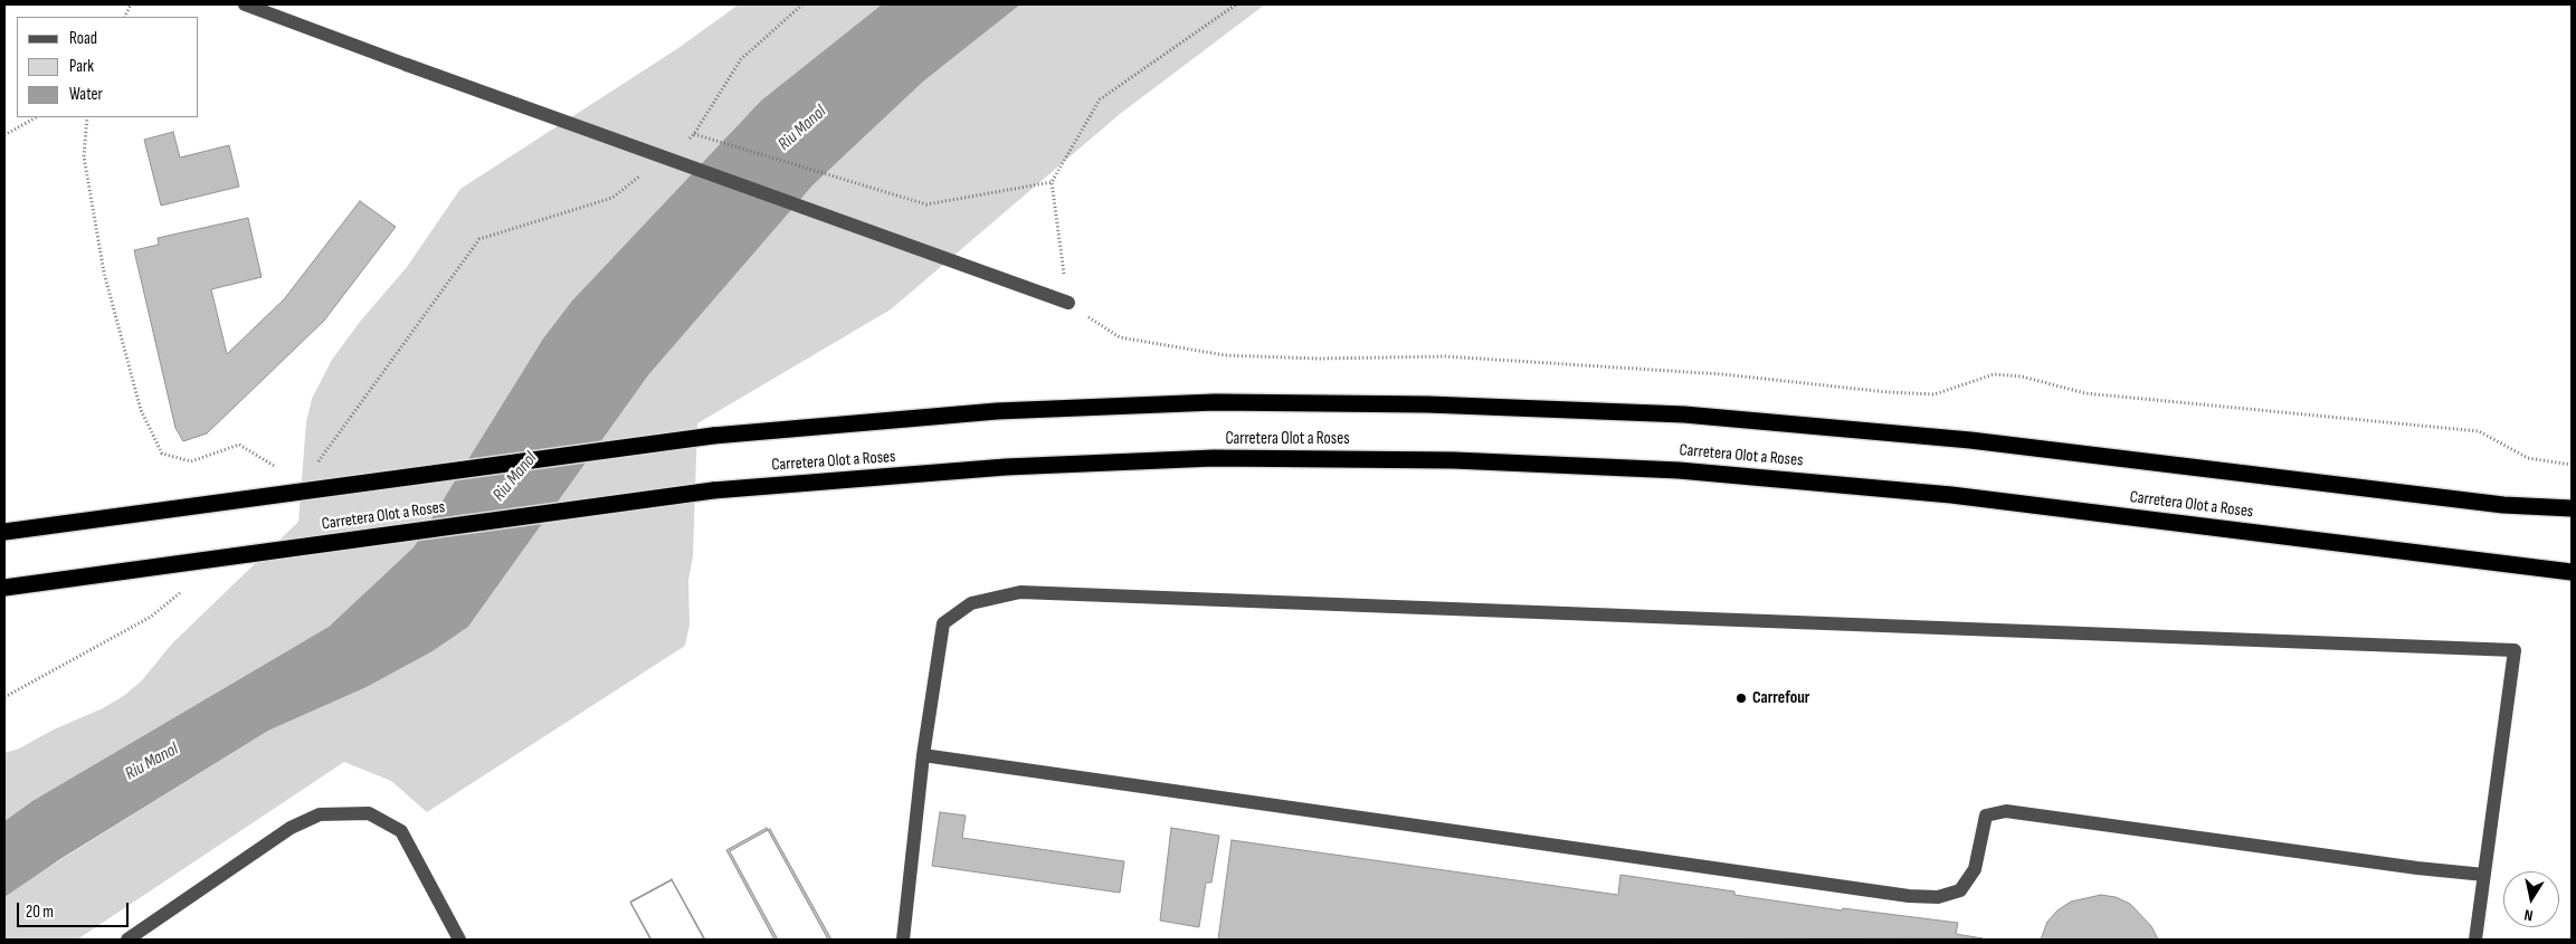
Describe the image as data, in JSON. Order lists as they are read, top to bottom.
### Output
{
  "streets": {
    "highway": ["Carretera Olot a Roses"]
  },
  "water": ["Riu Manol"],
  "places": ["Carrefour"],
  "legend": ["Road", "Park", "Water"],
  "scale_bar": "20 m",
  "north": "bottom"
}
